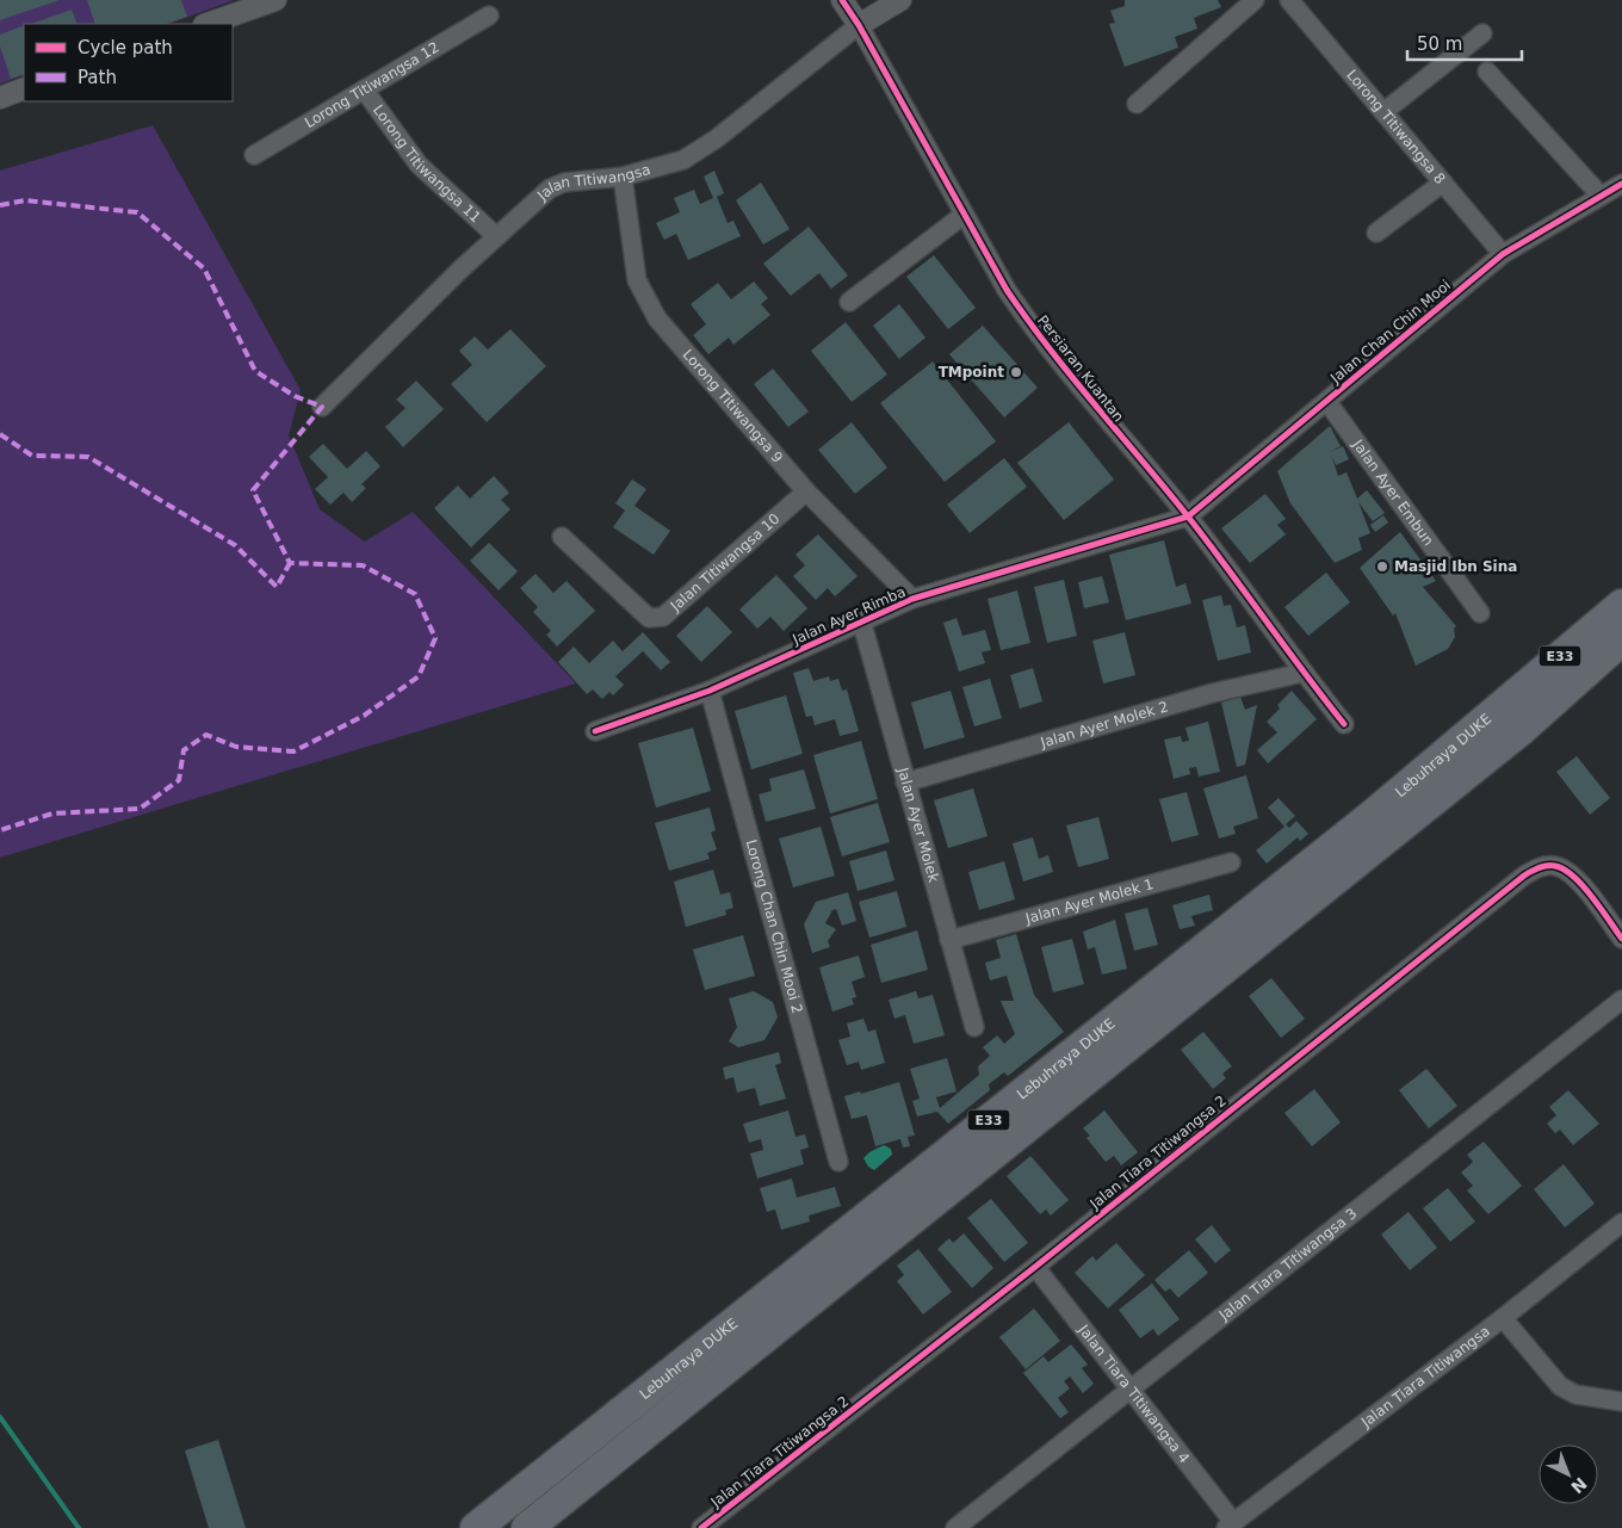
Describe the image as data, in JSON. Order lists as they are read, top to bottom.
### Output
{
  "streets": {
    "highway": ["E33", "Lebuhraya DUKE"],
    "street": [
      "Lorong Titiwangsa 12",
      "Lorong Titiwangsa 8",
      "Lorong Titiwangsa 11",
      "Jalan Titiwangsa",
      "Jalan Chan Chin Mooi",
      "Persiaran Kuantan",
      "Lorong Titiwangsa 9",
      "Jalan Ayer Embun",
      "Jalan Titiwangsa 10",
      "Jalan Ayer Rimba",
      "Jalan Ayer Molek 2",
      "Jalan Ayer Molek",
      "Jalan Ayer Molek 1",
      "Lorong Chan Chin Mooi 2",
      "Jalan Tiara Titiwangsa 2",
      "Jalan Tiara Titiwangsa 3",
      "Jalan Tiara Titiwangsa",
      "Jalan Tiara Titiwangsa 4"
    ]
  },
  "crossings": [
    ["Lorong Titiwangsa 12", "Lorong Titiwangsa 11"],
    ["Lorong Titiwangsa 8", "Jalan Chan Chin Mooi"],
    ["Lorong Titiwangsa 11", "Jalan Titiwangsa"],
    ["Jalan Titiwangsa", "Persiaran Kuantan"],
    ["Jalan Titiwangsa", "Lorong Titiwangsa 9"],
    ["Jalan Chan Chin Mooi", "Persiaran Kuantan"],
    ["Jalan Chan Chin Mooi", "Jalan Ayer Embun"],
    ["Jalan Chan Chin Mooi", "Jalan Ayer Rimba"],
    ["Persiaran Kuantan", "Jalan Ayer Rimba"],
    ["Persiaran Kuantan", "Jalan Ayer Molek 2"],
    ["Lorong Titiwangsa 9", "Jalan Titiwangsa 10"],
    ["Lorong Titiwangsa 9", "Jalan Ayer Rimba"],
    ["Jalan Ayer Rimba", "Jalan Ayer Molek"],
    ["Jalan Ayer Rimba", "Lorong Chan Chin Mooi 2"],
    ["Jalan Ayer Molek 2", "Jalan Ayer Molek"],
    ["Jalan Ayer Molek", "Jalan Ayer Molek 1"],
    ["Jalan Tiara Titiwangsa 2", "Jalan Tiara Titiwangsa 4"],
    ["Jalan Tiara Titiwangsa 3", "Jalan Tiara Titiwangsa 4"],
    ["Jalan Tiara Titiwangsa", "Jalan Tiara Titiwangsa 4"]
  ],
  "places": ["TMpoint", "Masjid Ibn Sina"],
  "legend": ["Cycle path", "Path"],
  "scale_bar": "50 m",
  "north": "bottom right"
}
